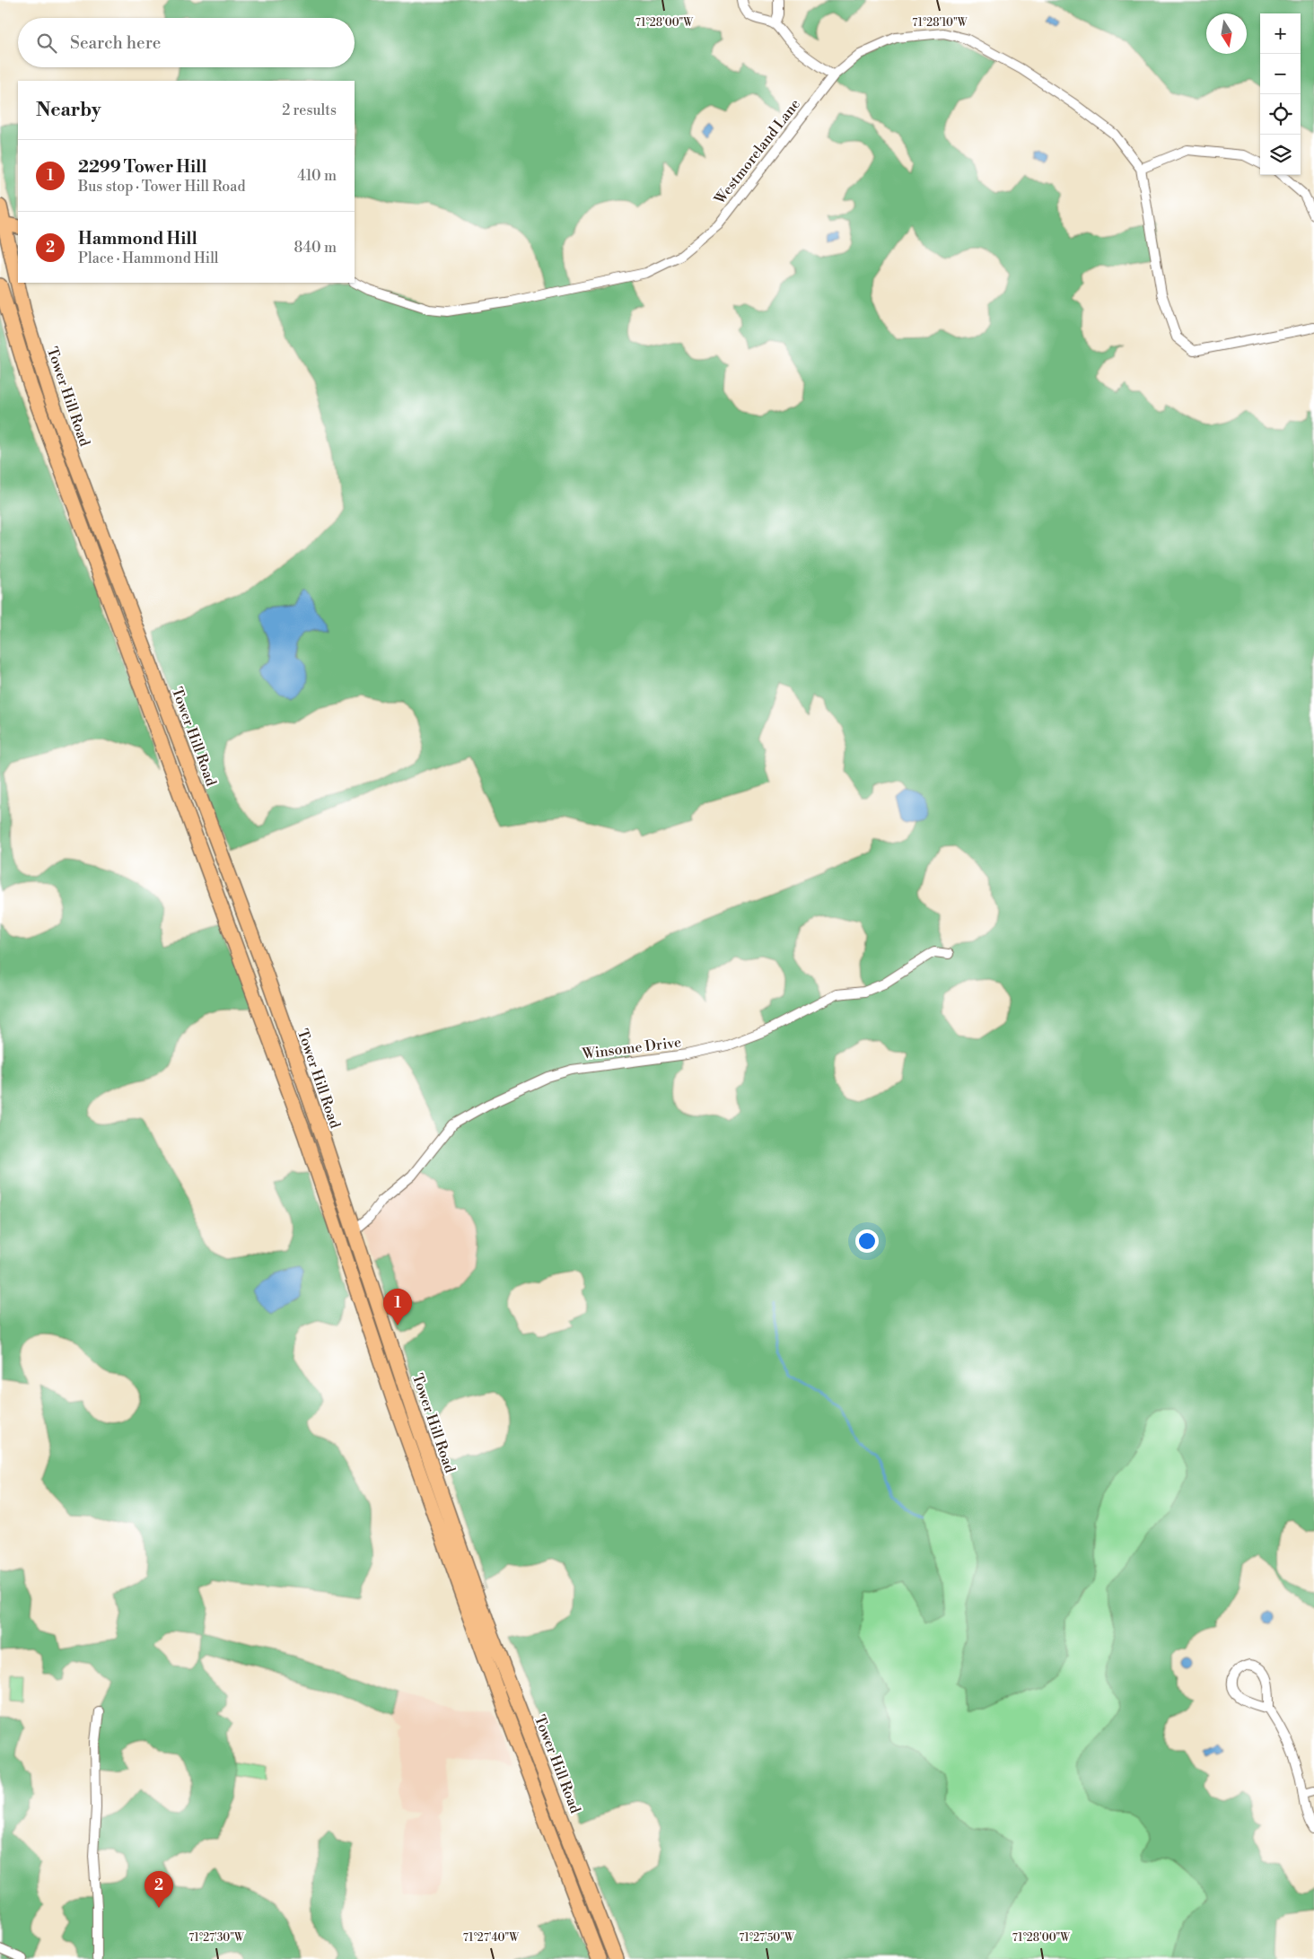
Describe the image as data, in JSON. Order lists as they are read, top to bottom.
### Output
{
  "streets": {
    "highway": ["Tower Hill Road"],
    "street": ["Westmoreland Lane", "Winsome Drive"]
  },
  "crossings": [
    ["Tower Hill Road", "Winsome Drive"]
  ],
  "north": "bottom",
  "page": {
    "map_buttons": ["+", "−"],
    "search": "Search here",
    "heading": ["Nearby", "2 results"],
    "list": [
      {
        "mark": "1",
        "name": "2299 Tower Hill",
        "note": "Bus stop · Tower Hill Road",
        "value": "410 m"
      },
      {
        "mark": "2",
        "name": "Hammond Hill",
        "note": "Place · Hammond Hill",
        "value": "840 m"
      }
    ],
    "pins": ["1", "2"]
  },
  "coordinates": [
    "71°28'00\"W",
    "71°28'10\"W",
    "71°27'30\"W",
    "71°27'40\"W",
    "71°27'50\"W"
  ]
}
